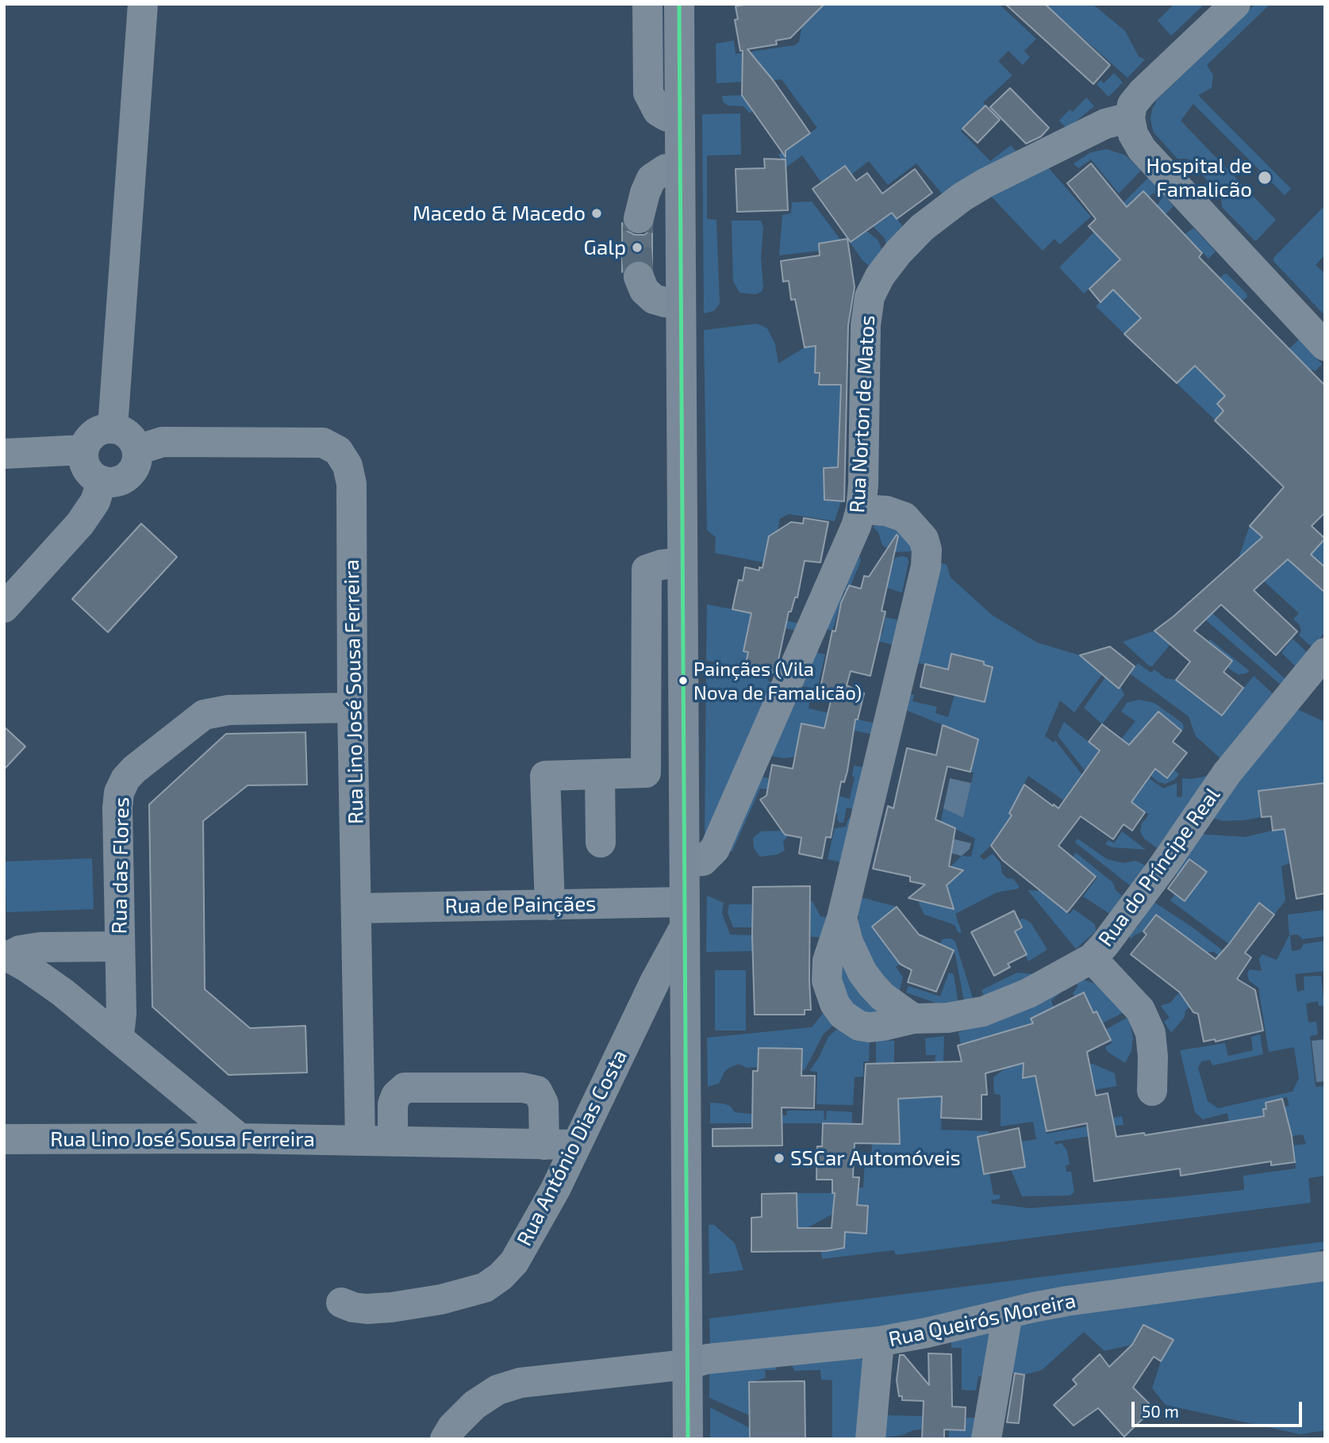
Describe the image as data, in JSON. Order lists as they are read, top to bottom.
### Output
{
  "streets": {
    "street": [
      "Rua Norton de Matos",
      "Rua Lino José Sousa Ferreira",
      "Rua das Flores",
      "Rua do Príncipe Real",
      "Rua de Painçães",
      "Rua António Dias Costa",
      "Rua Queirós Moreira"
    ]
  },
  "crossings": [
    ["Rua Norton de Matos", "Rua do Príncipe Real"],
    ["Rua Lino José Sousa Ferreira", "Rua das Flores"],
    ["Rua Lino José Sousa Ferreira", "Rua de Painçães"],
    ["Rua Lino José Sousa Ferreira", "Rua António Dias Costa"],
    ["Rua de Painçães", "Rua António Dias Costa"]
  ],
  "places": [
    "Hospital de Famalicão",
    "Macedo & Macedo",
    "Galp",
    "Painçães (Vila Nova de Famalicão)",
    "SSCar Automóveis"
  ],
  "scale_bar": "50 m"
}
